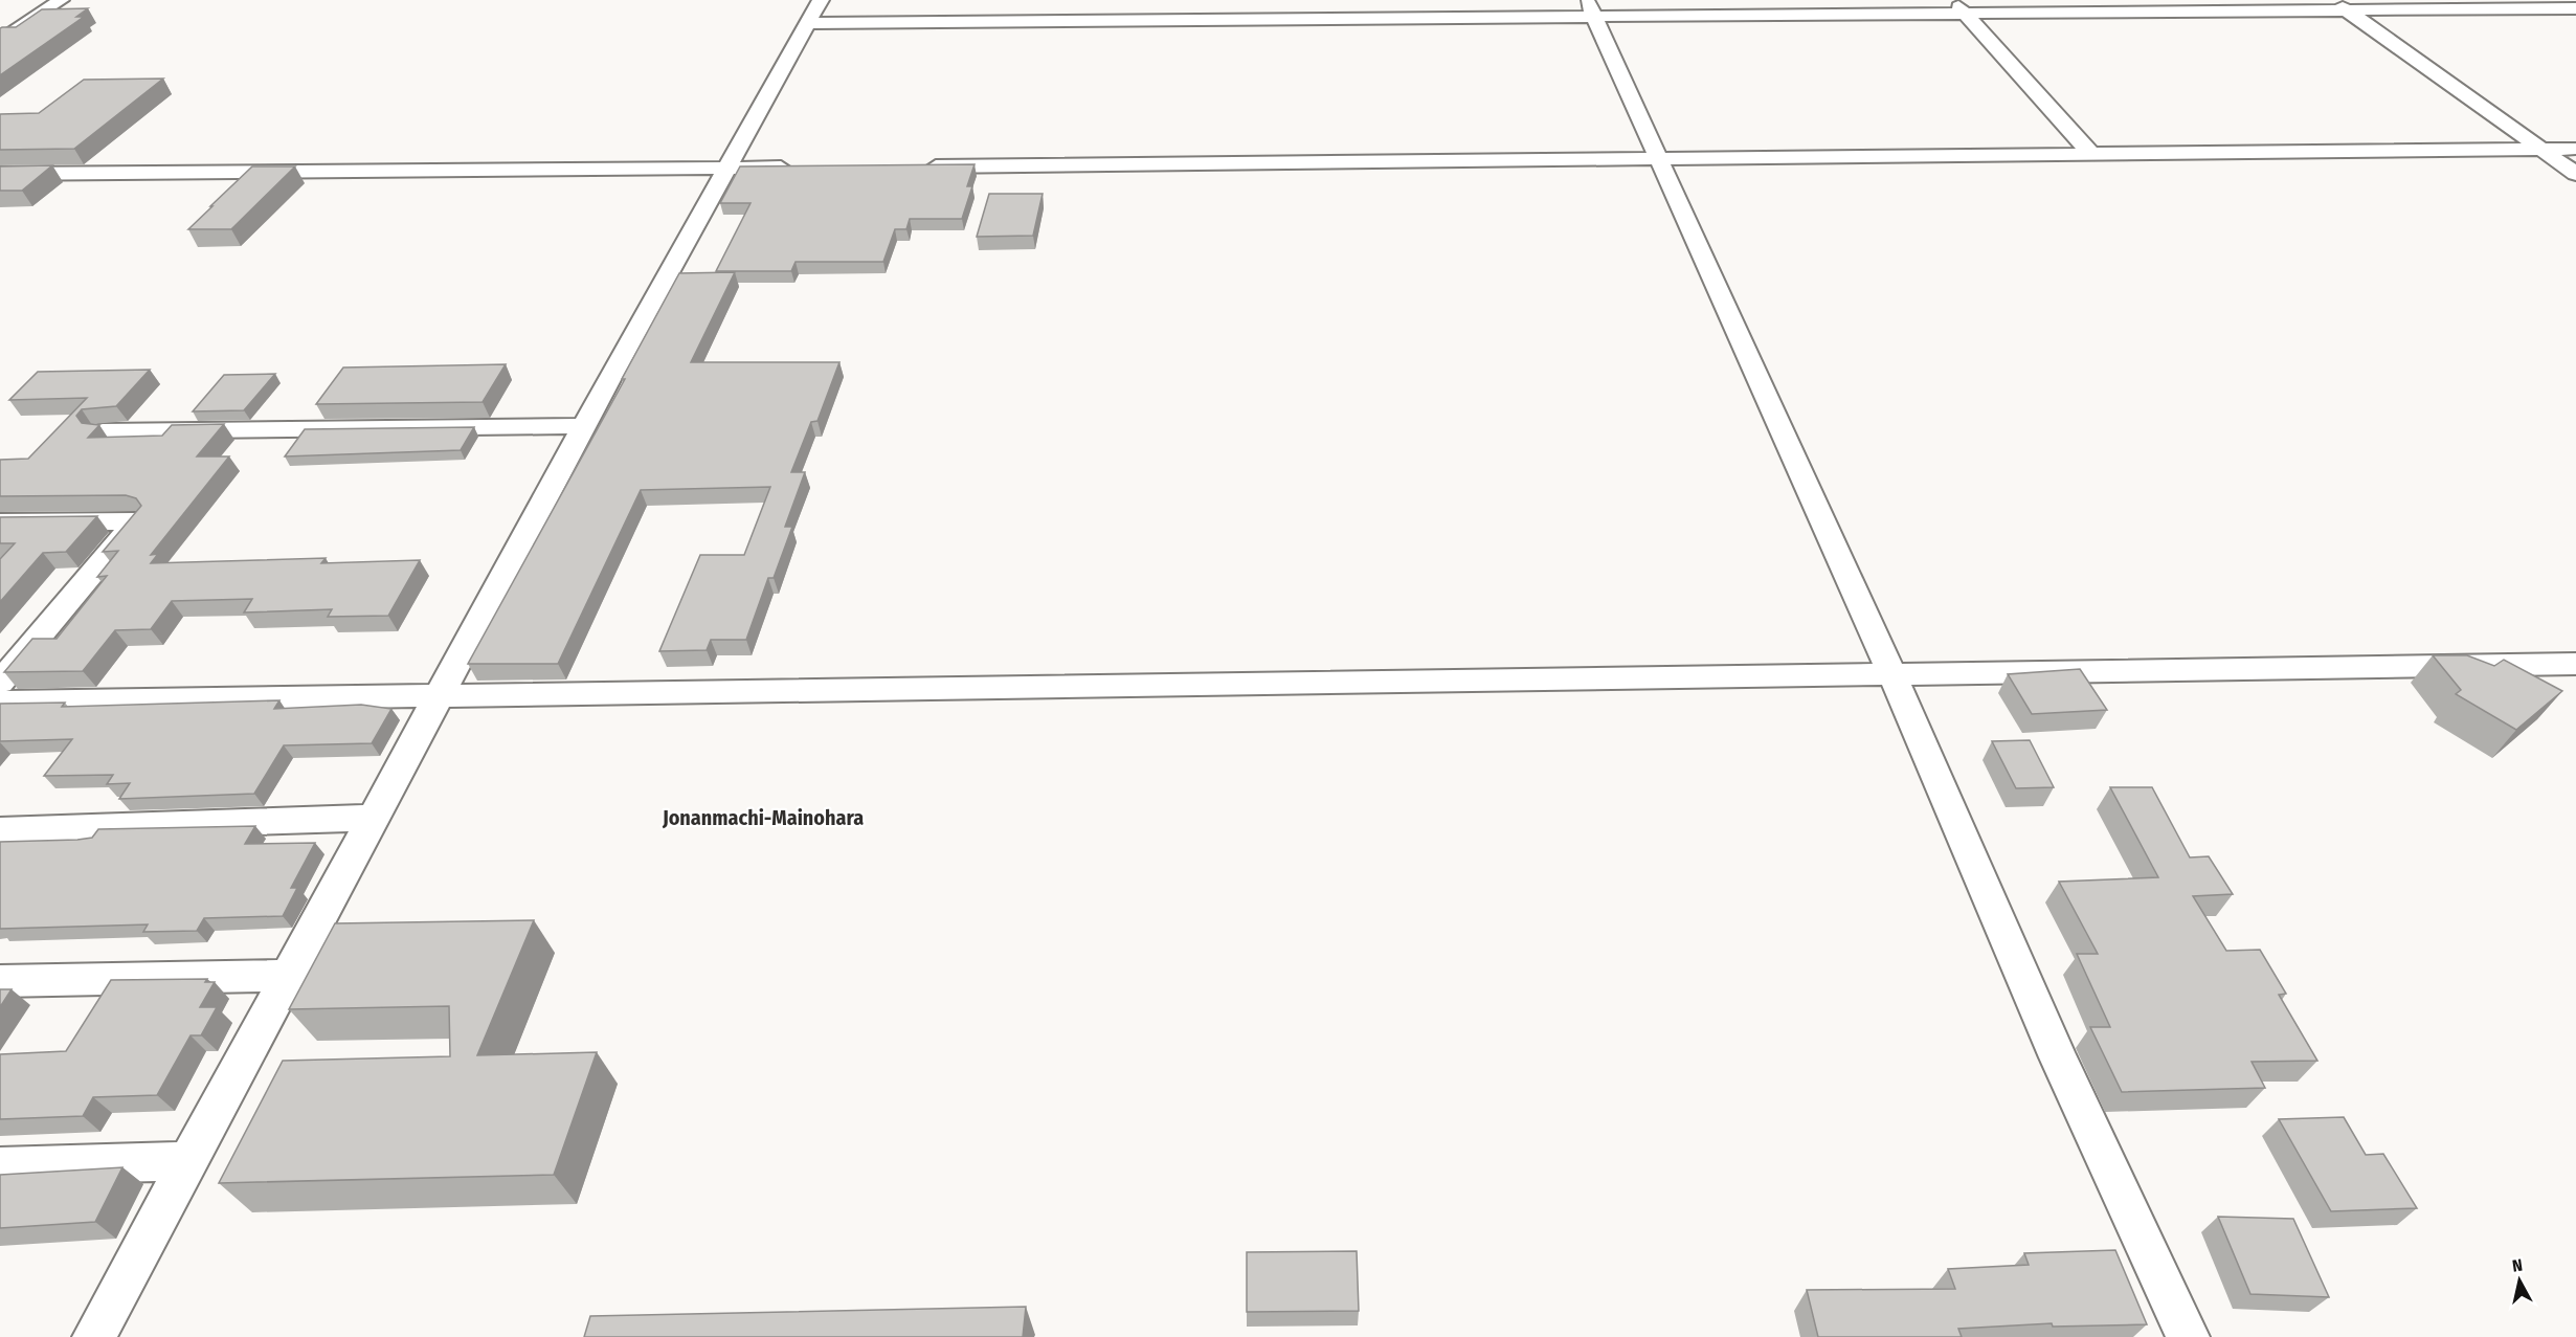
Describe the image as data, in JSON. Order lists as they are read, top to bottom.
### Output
{
  "districts": ["Jonanmachi-Mainohara"],
  "north": "top"
}
